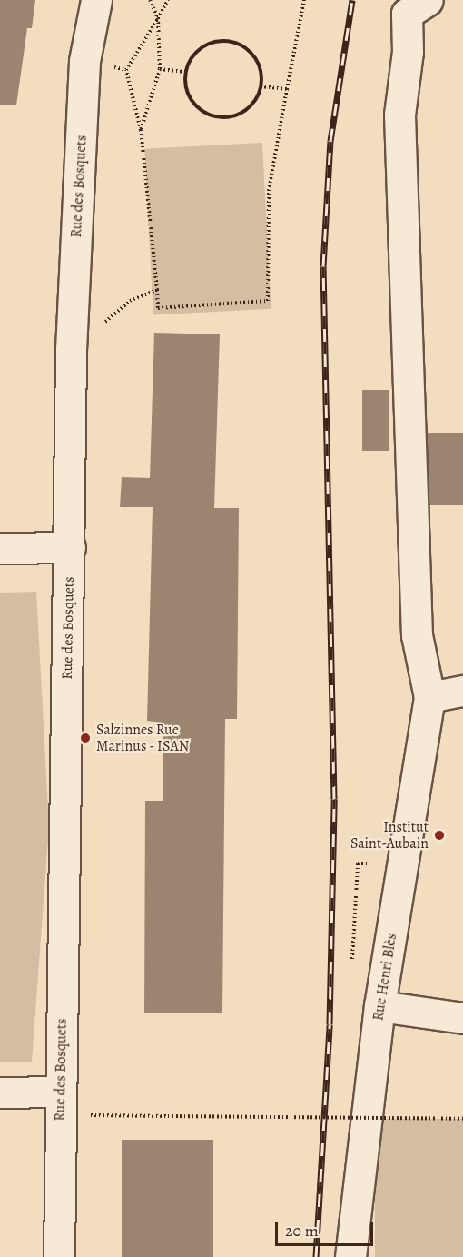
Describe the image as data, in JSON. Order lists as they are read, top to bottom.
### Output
{
  "streets": {
    "street": ["Rue des Bosquets", "Rue Henri Blès"]
  },
  "places": ["Salzinnes Rue Marinus - ISAN", "Institut Saint-Aubain"],
  "scale_bar": "20 m"
}
